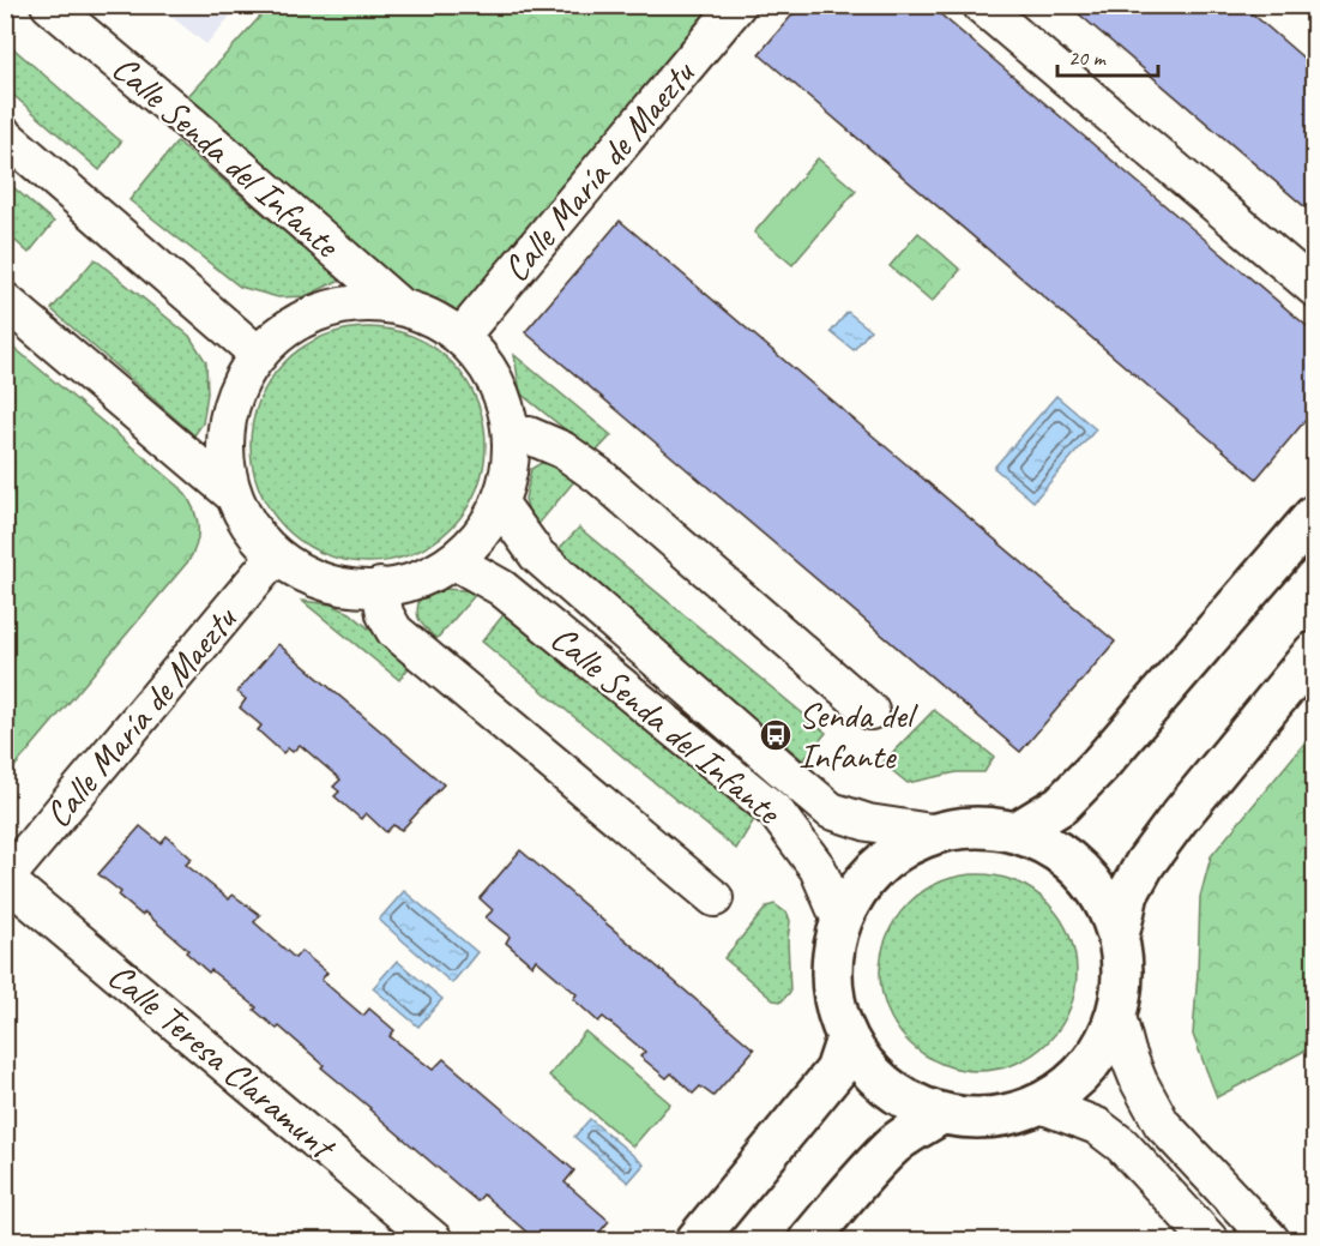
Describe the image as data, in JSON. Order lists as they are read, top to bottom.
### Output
{
  "streets": {
    "street": ["Calle Senda del Infante", "Calle María de Maeztu", "Calle Teresa Claramunt"]
  },
  "crossings": [
    ["Calle María de Maeztu", "Calle Teresa Claramunt"]
  ],
  "places": {
    "bus stop": ["Senda del Infante"]
  },
  "scale_bar": "20 m"
}
